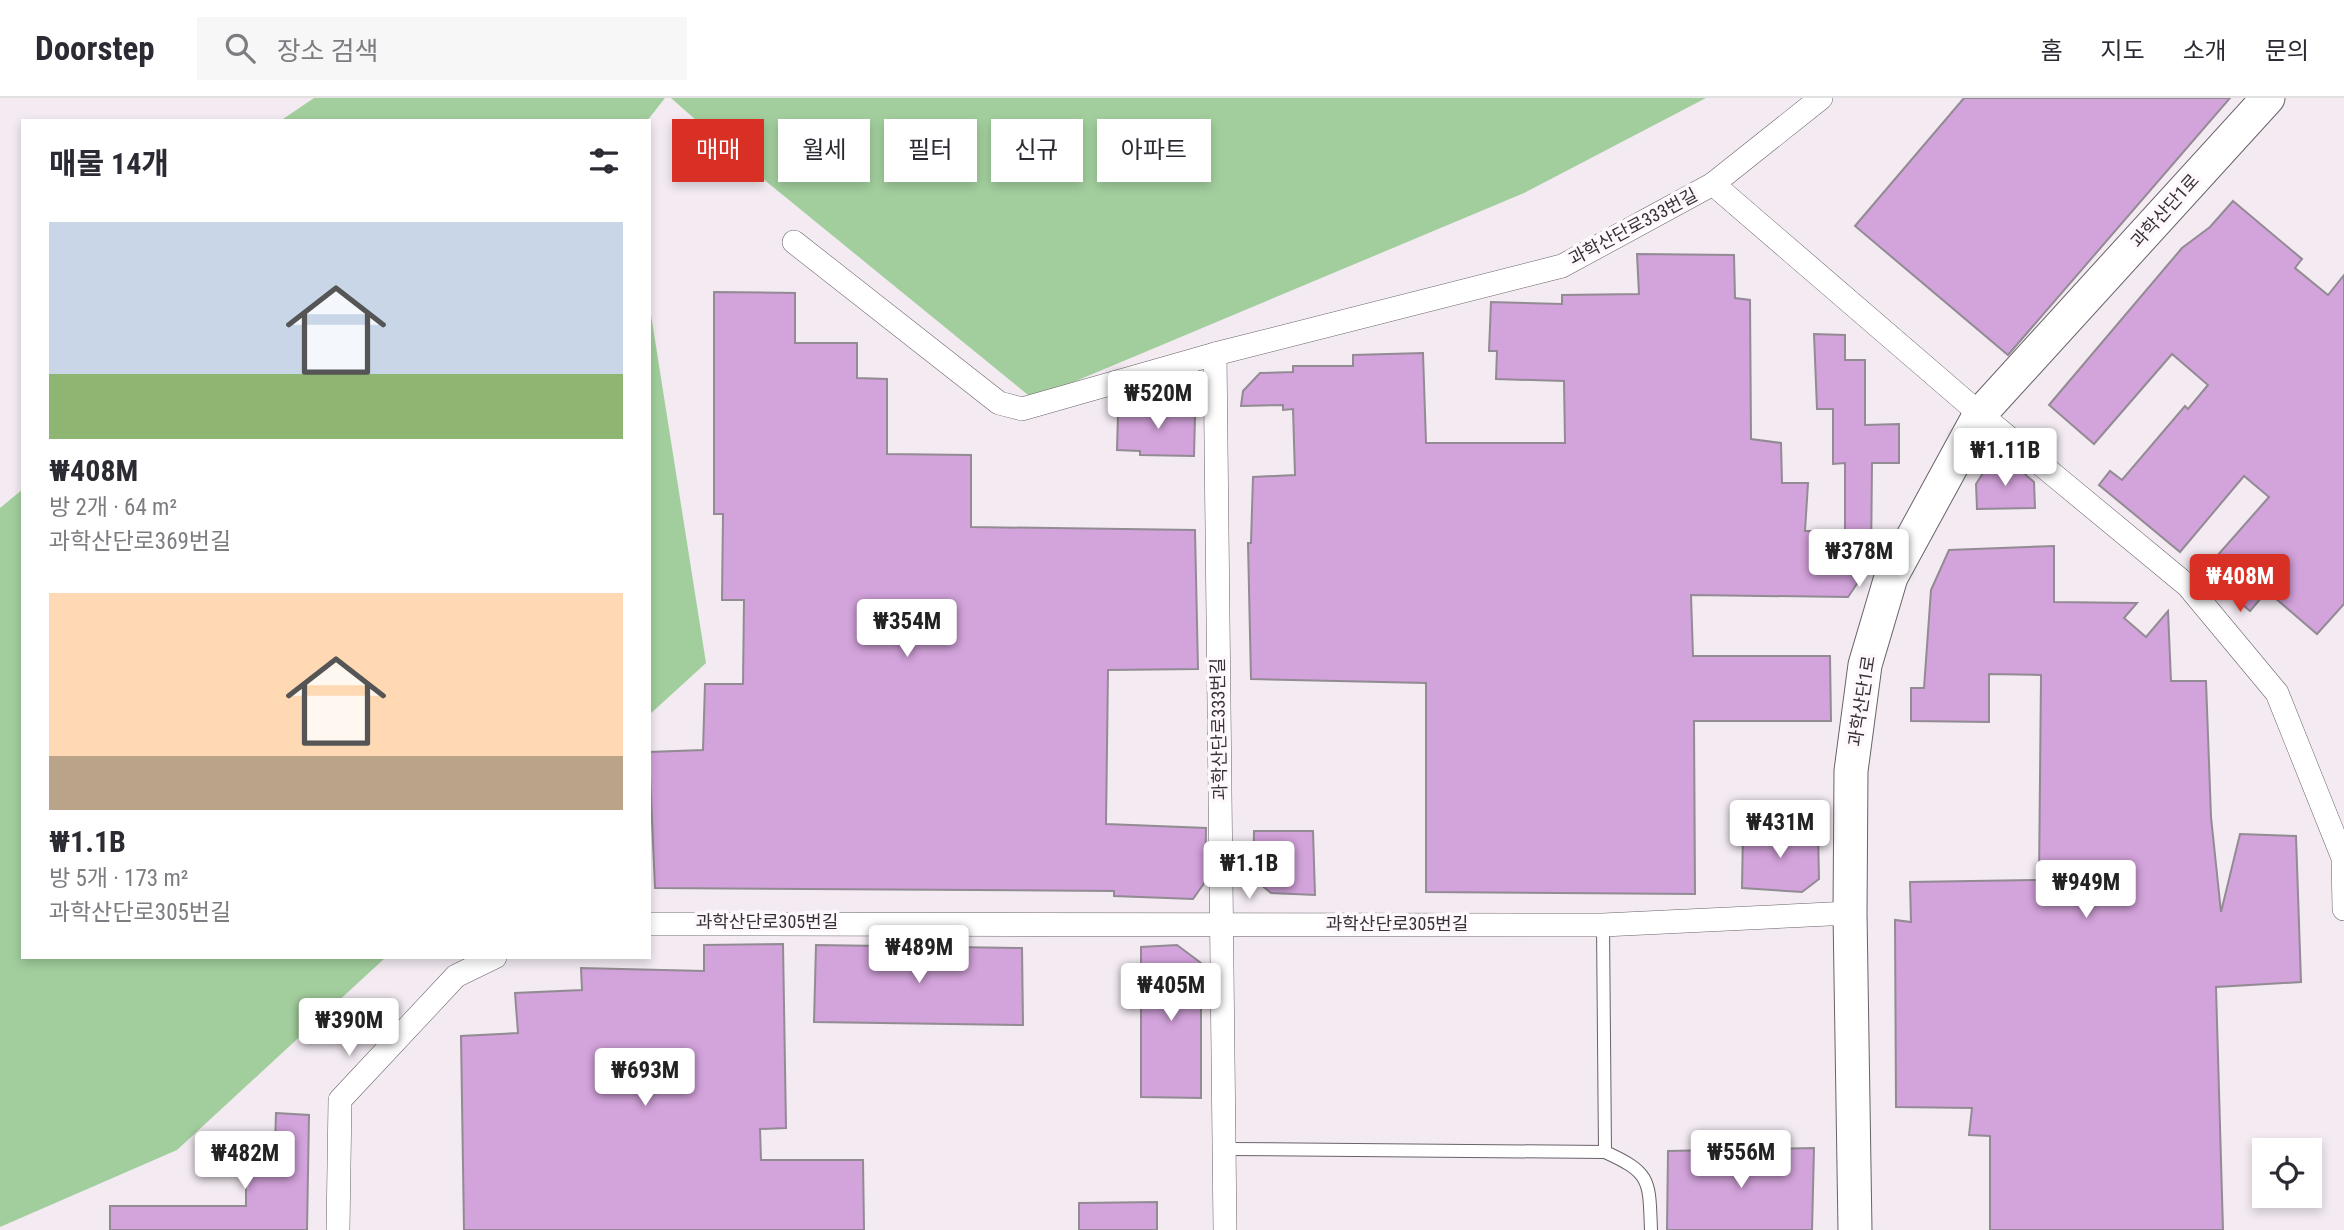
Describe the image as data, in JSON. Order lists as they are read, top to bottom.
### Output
{
  "streets": {
    "main road": ["과학산단1로"],
    "street": ["과학산단로333번길", "과학산단로305번길"]
  },
  "crossings": [
    ["과학산단1로", "과학산단로305번길"],
    ["과학산단로333번길", "과학산단로305번길"]
  ],
  "page": {
    "header": "Doorstep",
    "search": "장소 검색",
    "nav": [
      "홈",
      "지도",
      "소개",
      "문의"
    ],
    "chip": [
      "매매",
      "월세",
      "필터",
      "신규",
      "아파트"
    ],
    "heading": "매물 14개",
    "list": [
      {
        "name": "₩408M",
        "note": "방 2개 · 64 m² · 과학산단로369번길"
      },
      {
        "name": "₩1.1B",
        "note": "방 5개 · 173 m² · 과학산단로305번길"
      }
    ],
    "price": [
      "₩520M",
      "₩1.11B",
      "₩378M",
      "₩408M",
      "₩354M",
      "₩431M",
      "₩1.1B",
      "₩949M",
      "₩489M",
      "₩405M",
      "₩390M",
      "₩693M",
      "₩556M",
      "₩482M"
    ]
  }
}
